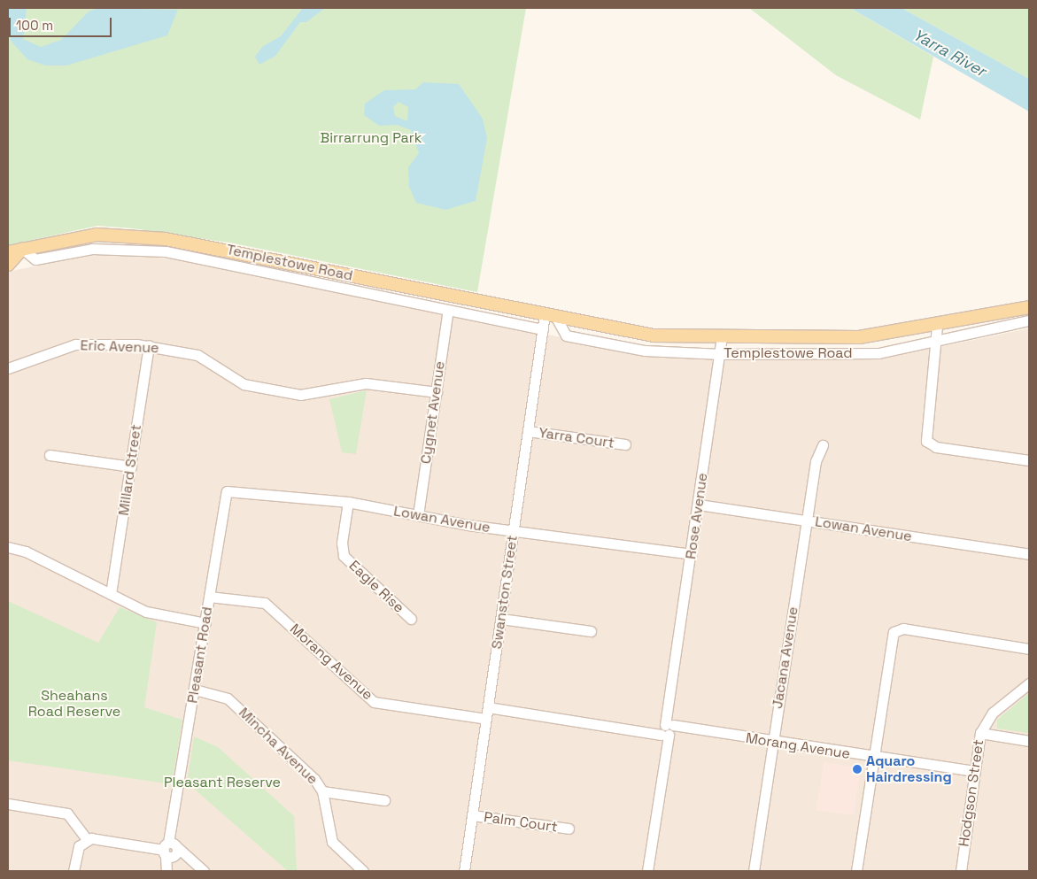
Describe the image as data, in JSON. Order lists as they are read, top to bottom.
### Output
{
  "streets": {
    "main road": ["Templestowe Road"],
    "street": [
      "Eric Avenue",
      "Cygnet Avenue",
      "Yarra Court",
      "Millard Street",
      "Rose Avenue",
      "Lowan Avenue",
      "Eagle Rise",
      "Swanston Street",
      "Pleasant Road",
      "Jacana Avenue",
      "Morang Avenue",
      "Mincha Avenue",
      "Hodgson Street",
      "Palm Court"
    ]
  },
  "crossings": [
    ["Templestowe Road", "Cygnet Avenue"],
    ["Templestowe Road", "Rose Avenue"],
    ["Templestowe Road", "Swanston Street"],
    ["Eric Avenue", "Cygnet Avenue"],
    ["Eric Avenue", "Millard Street"],
    ["Cygnet Avenue", "Lowan Avenue"],
    ["Yarra Court", "Swanston Street"],
    ["Rose Avenue", "Lowan Avenue"],
    ["Rose Avenue", "Morang Avenue"],
    ["Lowan Avenue", "Eagle Rise"],
    ["Lowan Avenue", "Swanston Street"],
    ["Lowan Avenue", "Pleasant Road"],
    ["Lowan Avenue", "Jacana Avenue"],
    ["Swanston Street", "Morang Avenue"],
    ["Swanston Street", "Palm Court"],
    ["Pleasant Road", "Morang Avenue"],
    ["Pleasant Road", "Mincha Avenue"],
    ["Jacana Avenue", "Morang Avenue"],
    ["Morang Avenue", "Hodgson Street"]
  ],
  "water": ["Yarra River"],
  "parks": ["Birrarrung Park", "Sheahans Road Reserve", "Pleasant Reserve"],
  "places": ["Aquaro Hairdressing"],
  "scale_bar": "100 m"
}
